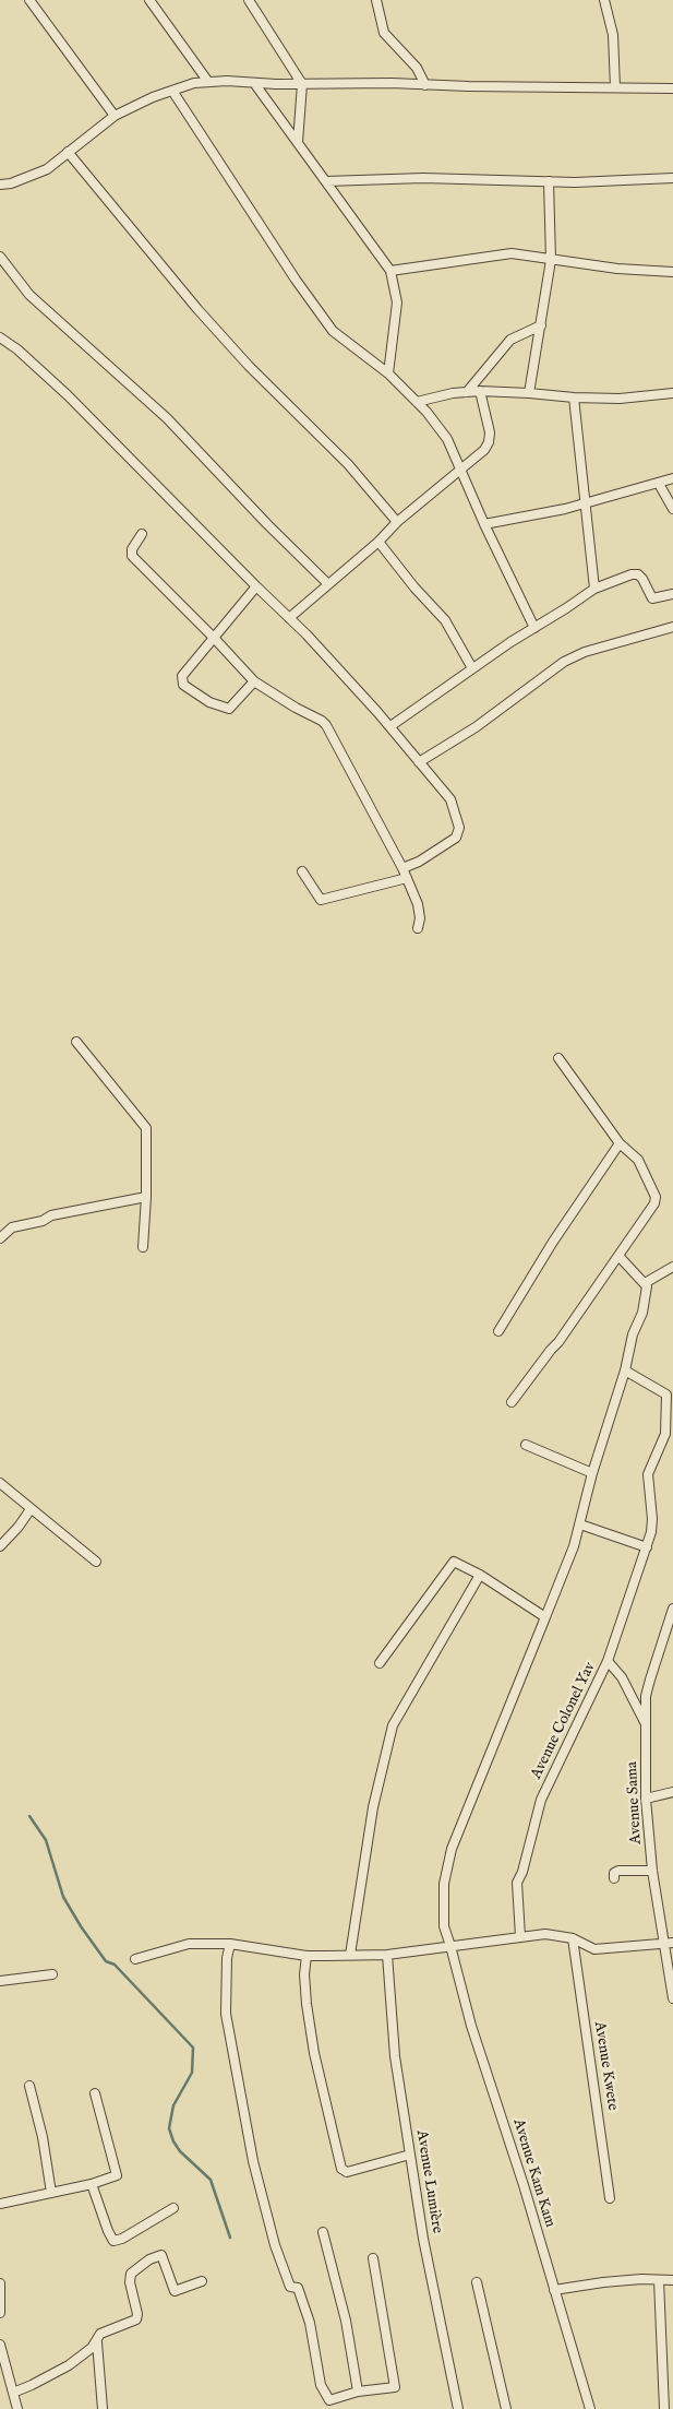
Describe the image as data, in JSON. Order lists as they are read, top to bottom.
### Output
{
  "streets": {
    "street": [
      "Avenue Colonel Yav",
      "Avenue Sama",
      "Avenue Kwete",
      "Avenue Kam Kam",
      "Avenue Lumière"
    ]
  },
  "crossings": [
    ["Avenue Colonel Yav", "Avenue Kam Kam"]
  ]
}
